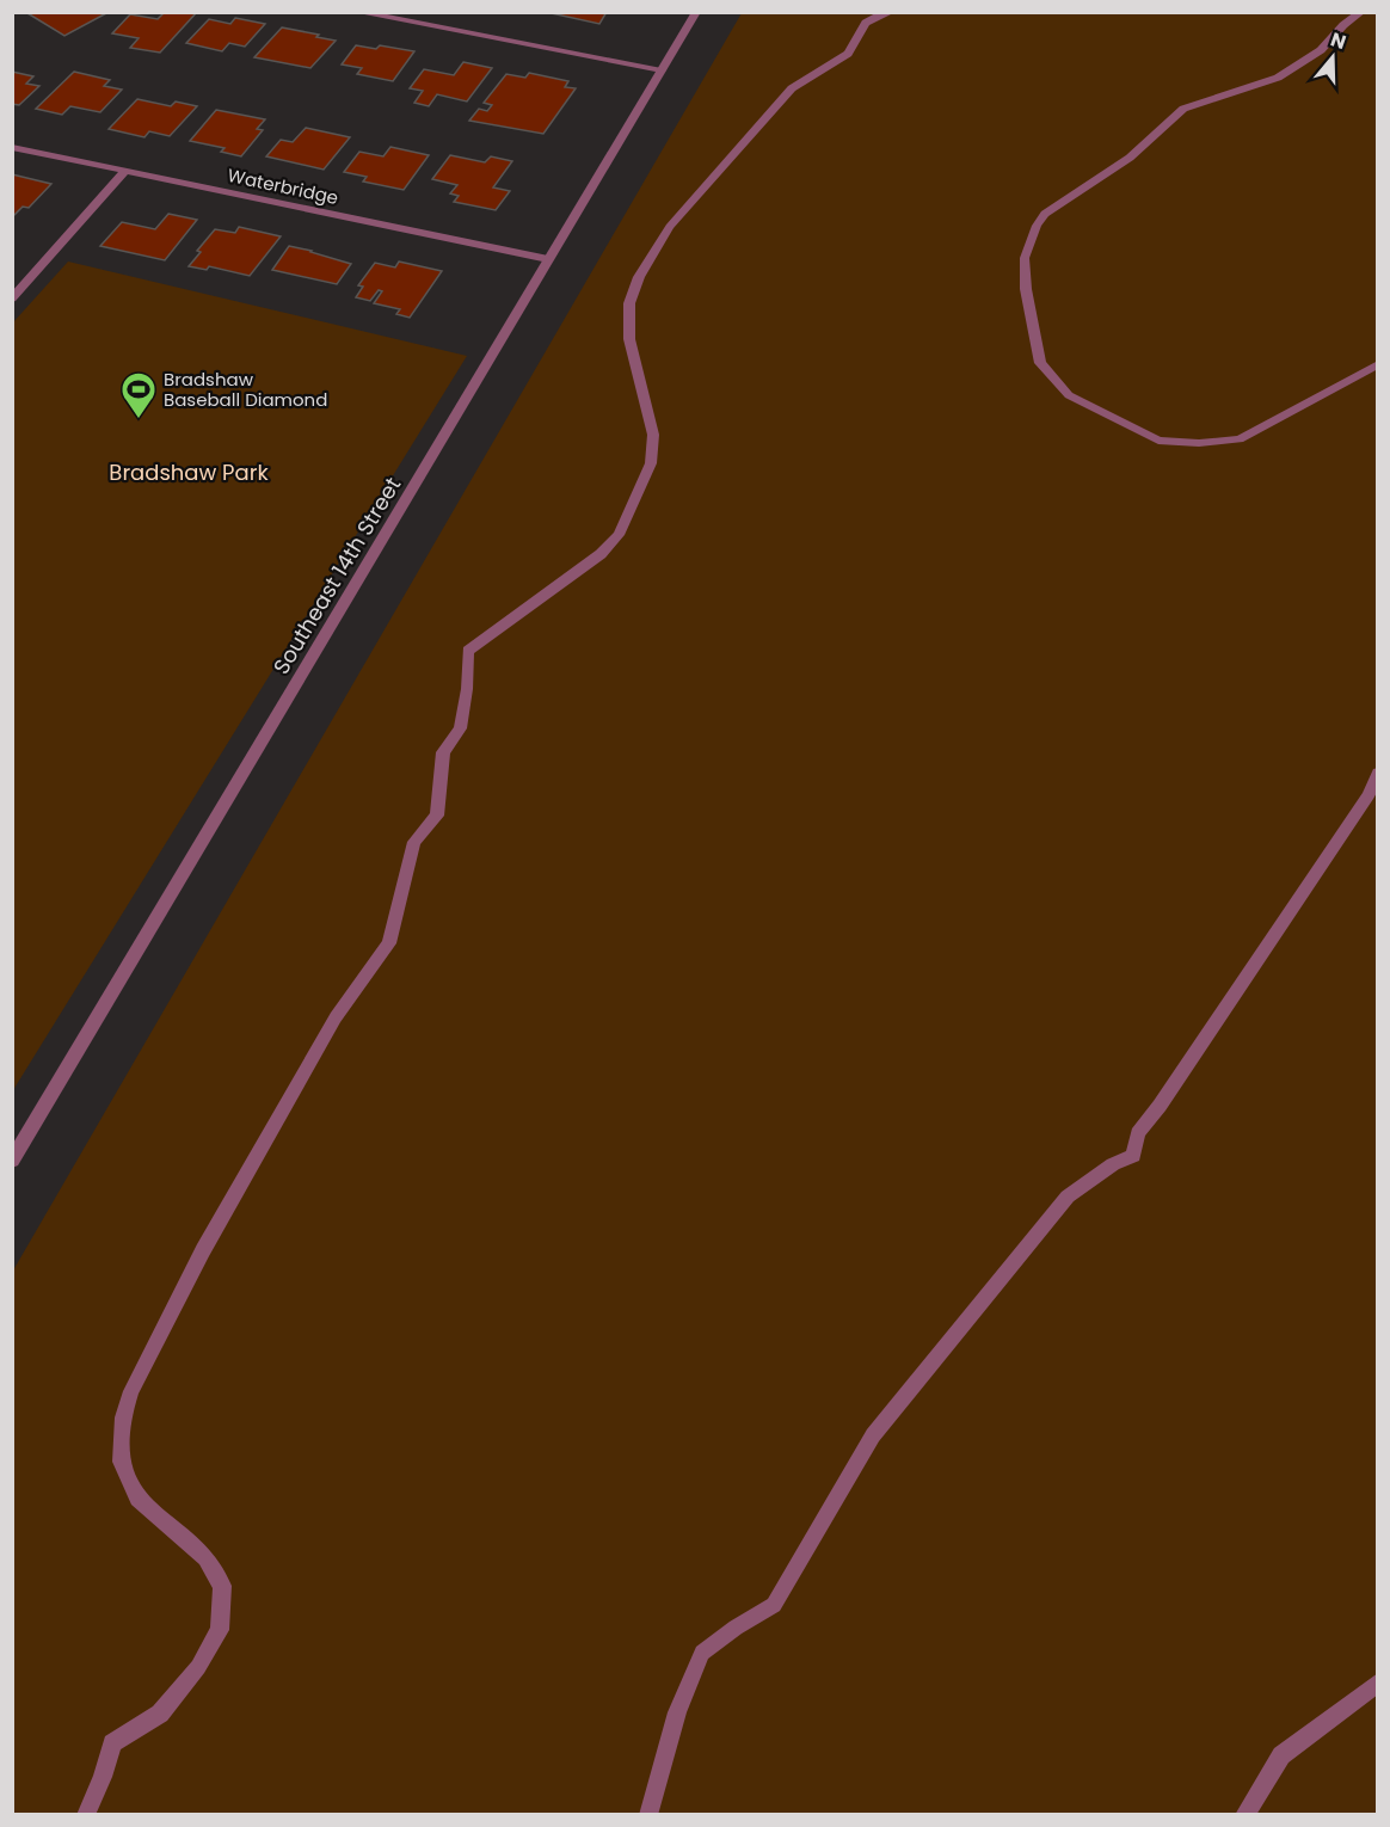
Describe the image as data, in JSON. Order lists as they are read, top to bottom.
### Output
{
  "streets": {
    "street": ["Waterbridge", "Southeast 14th Street"]
  },
  "crossings": [
    ["Waterbridge", "Southeast 14th Street"]
  ],
  "parks": ["Bradshaw Park"],
  "places": {
    "sports": ["Bradshaw Baseball Diamond"]
  },
  "north": "top"
}
